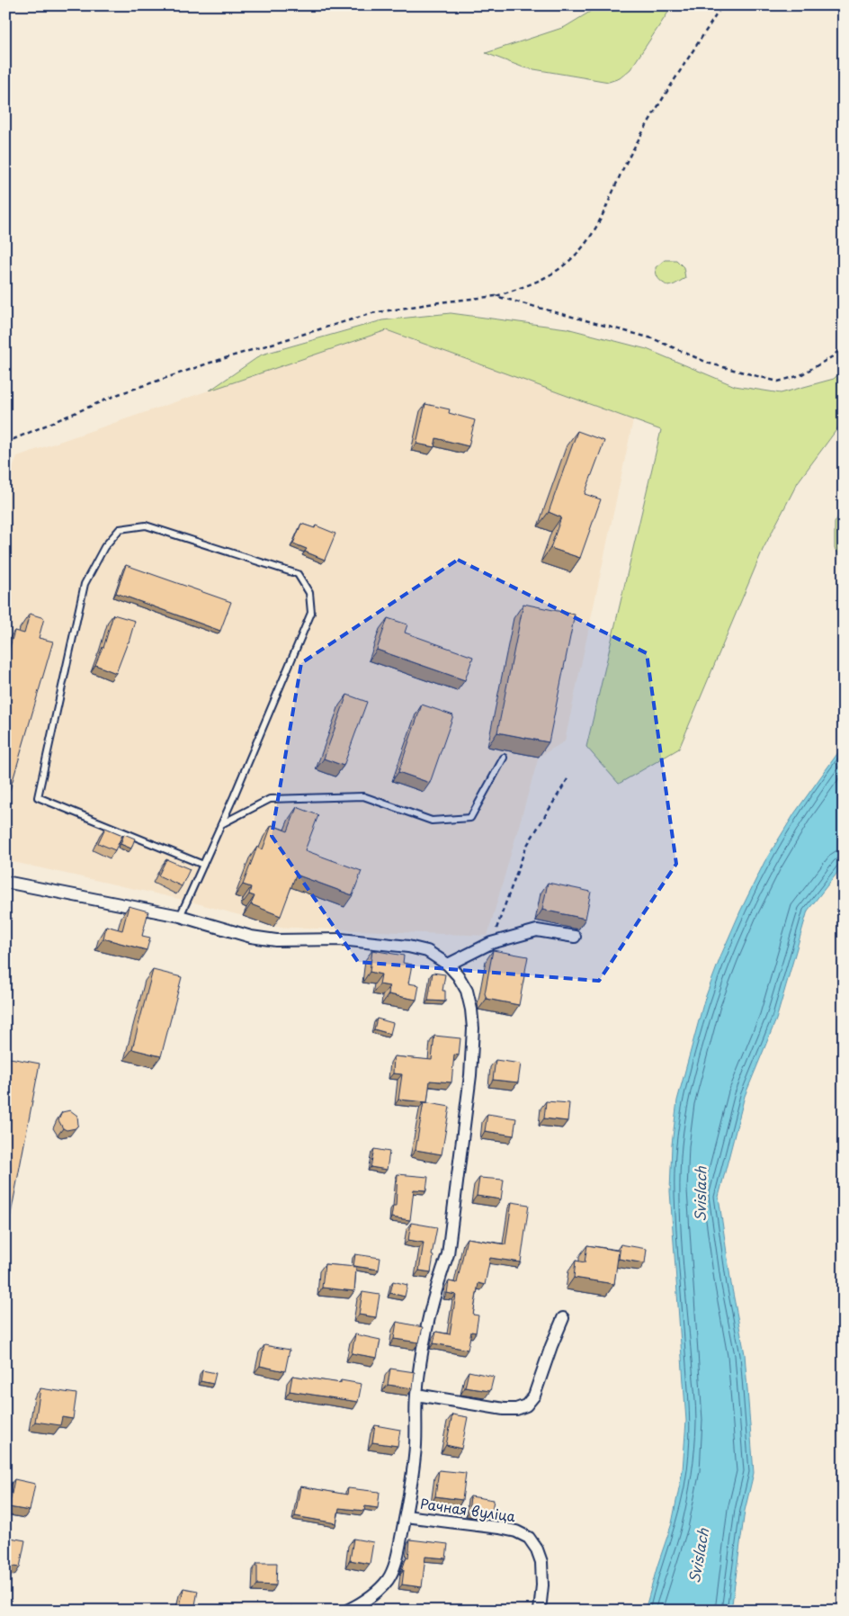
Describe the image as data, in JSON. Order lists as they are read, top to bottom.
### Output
{
  "streets": {
    "street": ["Рачная вуліца"]
  },
  "water": ["Svislach"]
}
